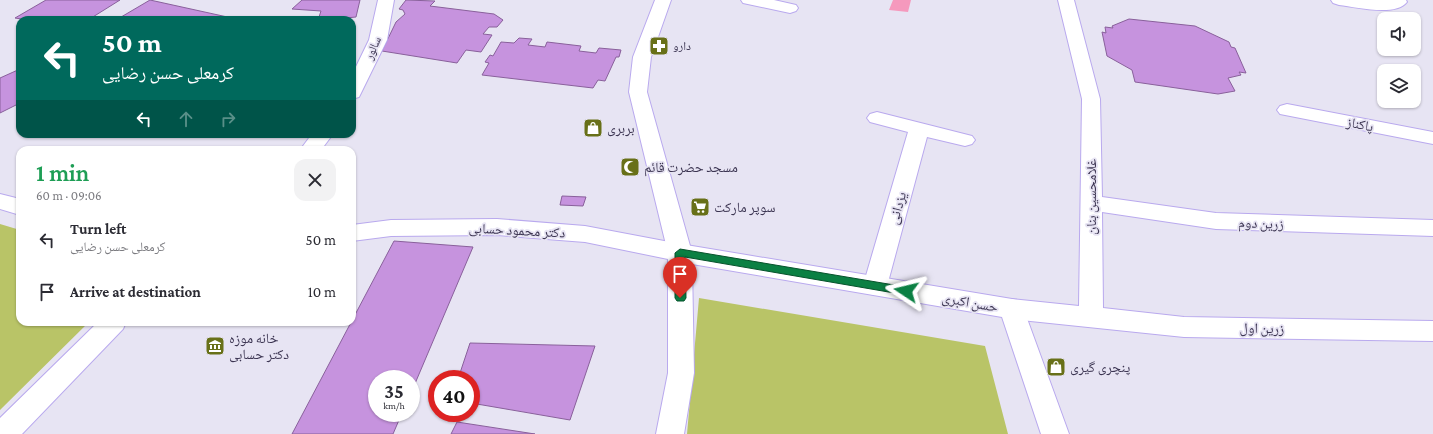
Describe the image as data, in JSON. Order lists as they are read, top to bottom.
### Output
{
  "streets": {
    "street": [
      "سالور",
      "پاکناز",
      "غلامحسین بنان",
      "یزدانی",
      "زرین دوم",
      "دکتر محمود حسابی",
      "حسن اکبری",
      "زرین اول"
    ]
  },
  "crossings": [
    ["غلامحسین بنان", "زرین دوم"],
    ["غلامحسین بنان", "زرین اول"],
    ["یزدانی", "حسن اکبری"],
    ["دکتر محمود حسابی", "حسن اکبری"]
  ],
  "places": {
    "pharmacy": ["دارو"],
    "shop": ["بربری", "پنچری گیری"],
    "mosque": ["مسجد حضرت قائم"],
    "supermarket": ["سوپر مارکت"],
    "museum": ["خانه موزه دکتر حسابی"]
  },
  "page": {
    "turn": ["50 m", "کرمعلی حسن رضایی"],
    "heading": ["1 min", "60 m · 09:06"],
    "list": [
      {
        "name": "Turn left",
        "note": "کرمعلی حسن رضایی",
        "value": "50 m"
      },
      {
        "name": "Arrive at destination",
        "value": "10 m"
      }
    ],
    "speed": "35 km/h",
    "limit": "40"
  }
}
